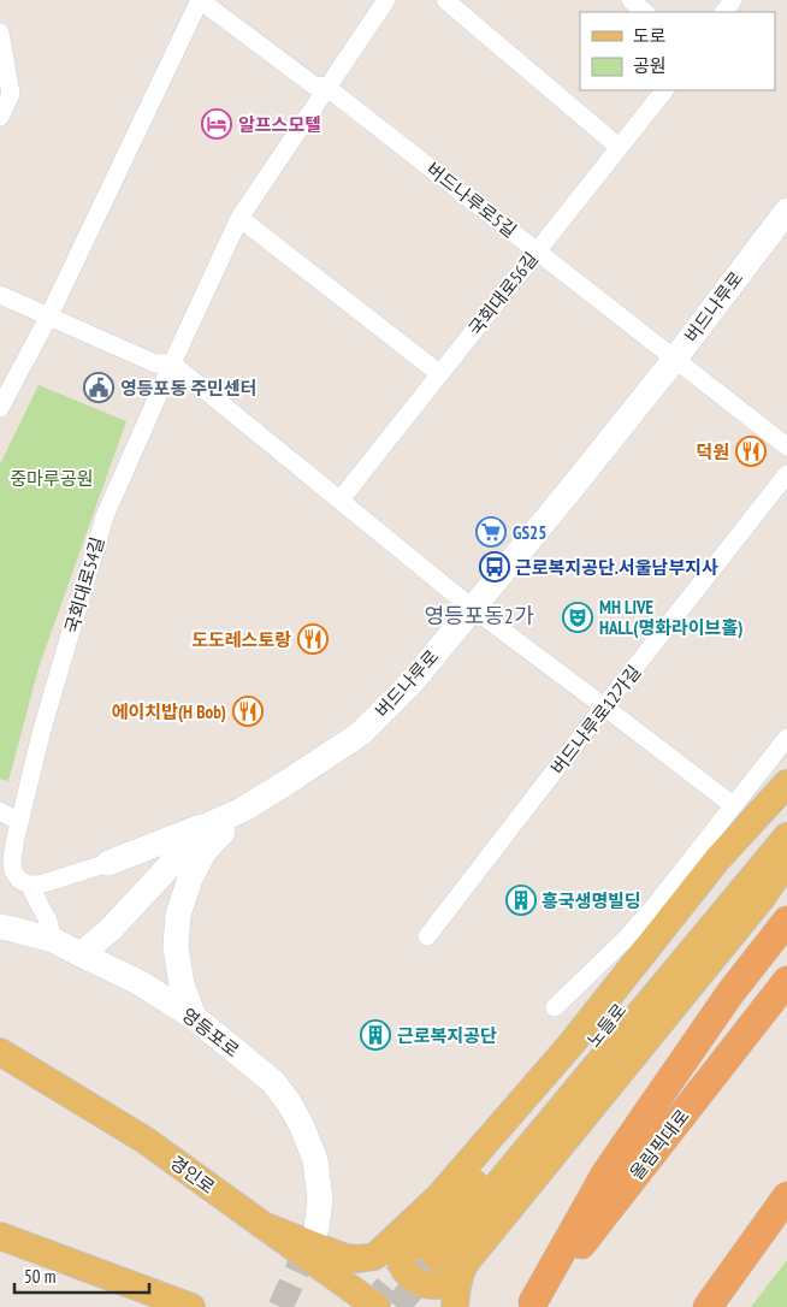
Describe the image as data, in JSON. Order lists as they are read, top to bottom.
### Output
{
  "streets": {
    "highway": ["올림픽대로"],
    "main road": [
      "버드나루로",
      "노들로",
      "영등포로",
      "경인로"
    ],
    "street": [
      "버드나루로5길",
      "국회대로56길",
      "국회대로54길",
      "버드나루로12가길"
    ]
  },
  "crossings": [
    ["버드나루로5길", "국회대로56길"],
    ["버드나루로5길", "버드나루로"],
    ["버드나루로5길", "국회대로54길"],
    ["버드나루로", "영등포로"]
  ],
  "districts": ["영등포동2가"],
  "parks": ["중마루공원"],
  "places": {
    "hotel": ["알프스모텔"],
    "public building": ["영등포동 주민센터"],
    "restaurant": ["덕원", "도도레스토랑", "에이치밥(H Bob)"],
    "supermarket": ["GS25"],
    "bus stop": ["근로복지공단.서울남부지사"],
    "theatre": ["MH LIVE HALL(명화라이브홀)"],
    "building": ["흥국생명빌딩", "근로복지공단"]
  },
  "legend": ["도로", "공원"],
  "scale_bar": "50 m"
}
